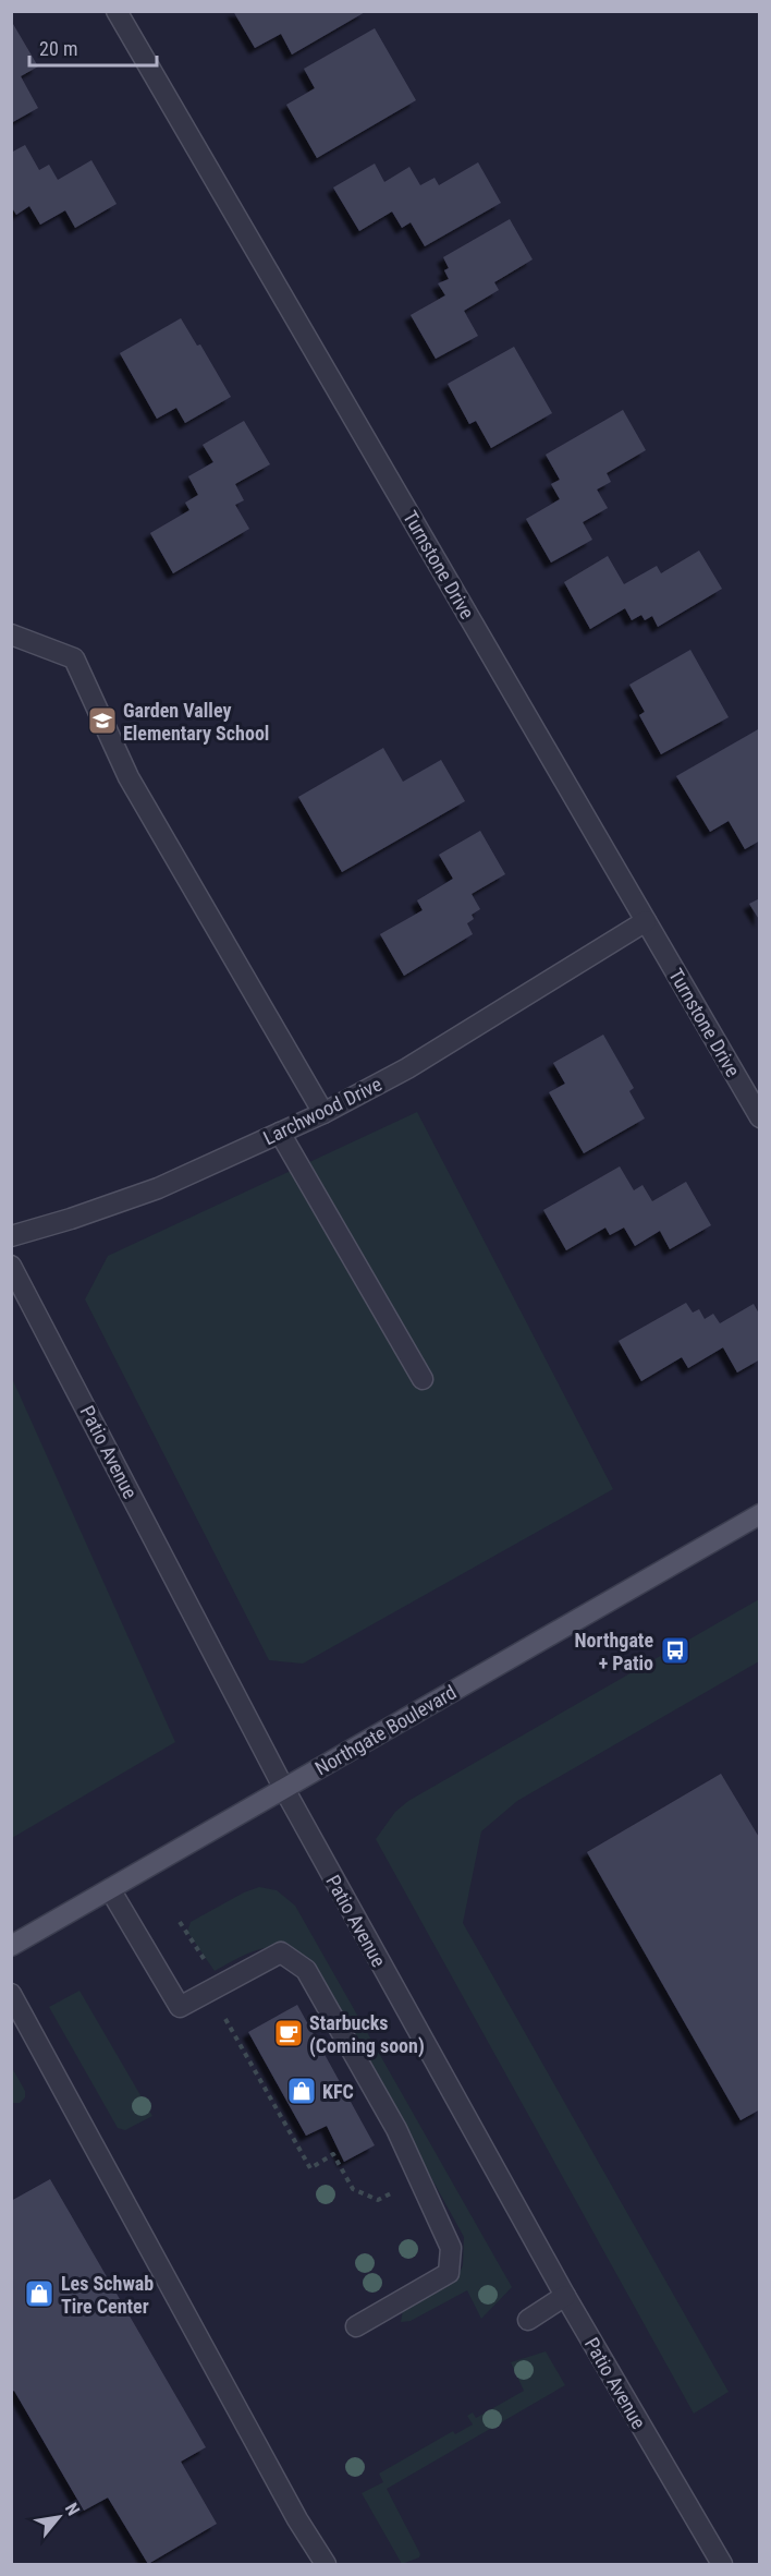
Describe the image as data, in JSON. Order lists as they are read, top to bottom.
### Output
{
  "streets": {
    "main road": ["Northgate Boulevard"],
    "street": ["Turnstone Drive", "Larchwood Drive", "Patio Avenue"]
  },
  "crossings": [
    ["Turnstone Drive", "Larchwood Drive"],
    ["Patio Avenue", "Northgate Boulevard"]
  ],
  "places": {
    "school or university": ["Garden Valley Elementary School"],
    "bus stop": ["Northgate + Patio"],
    "cafe": ["Starbucks (Coming soon)"],
    "shop": ["KFC", "Les Schwab Tire Center"]
  },
  "scale_bar": "20 m",
  "north": "top right"
}
